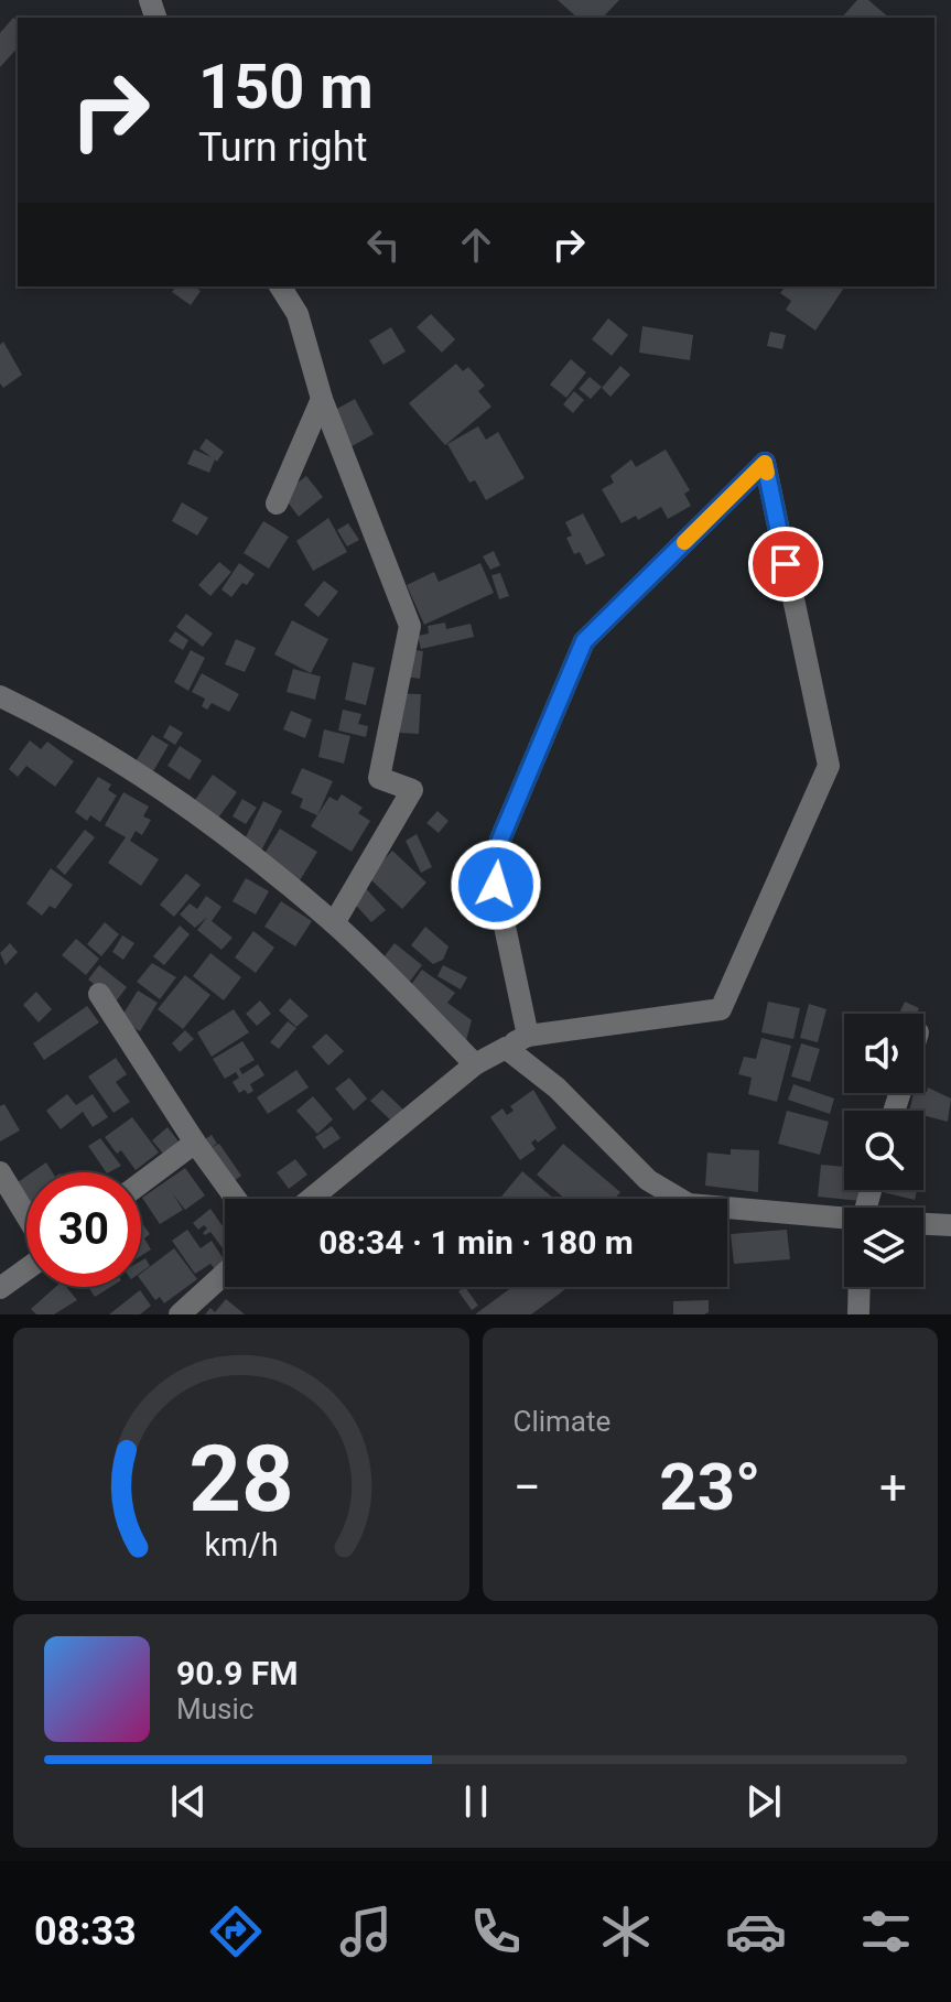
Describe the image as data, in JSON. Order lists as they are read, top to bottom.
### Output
{
  "page": {
    "turn": ["150 m", "Turn right"],
    "limit": "30",
    "trip": "08:34 · 1 min · 180 m",
    "tile": "Climate",
    "heat": ["−", "23°", "+"],
    "song": ["90.9 FM", "Music"],
    "tabs": "08:33",
    "gauge": ["28", "km/h"]
  }
}
